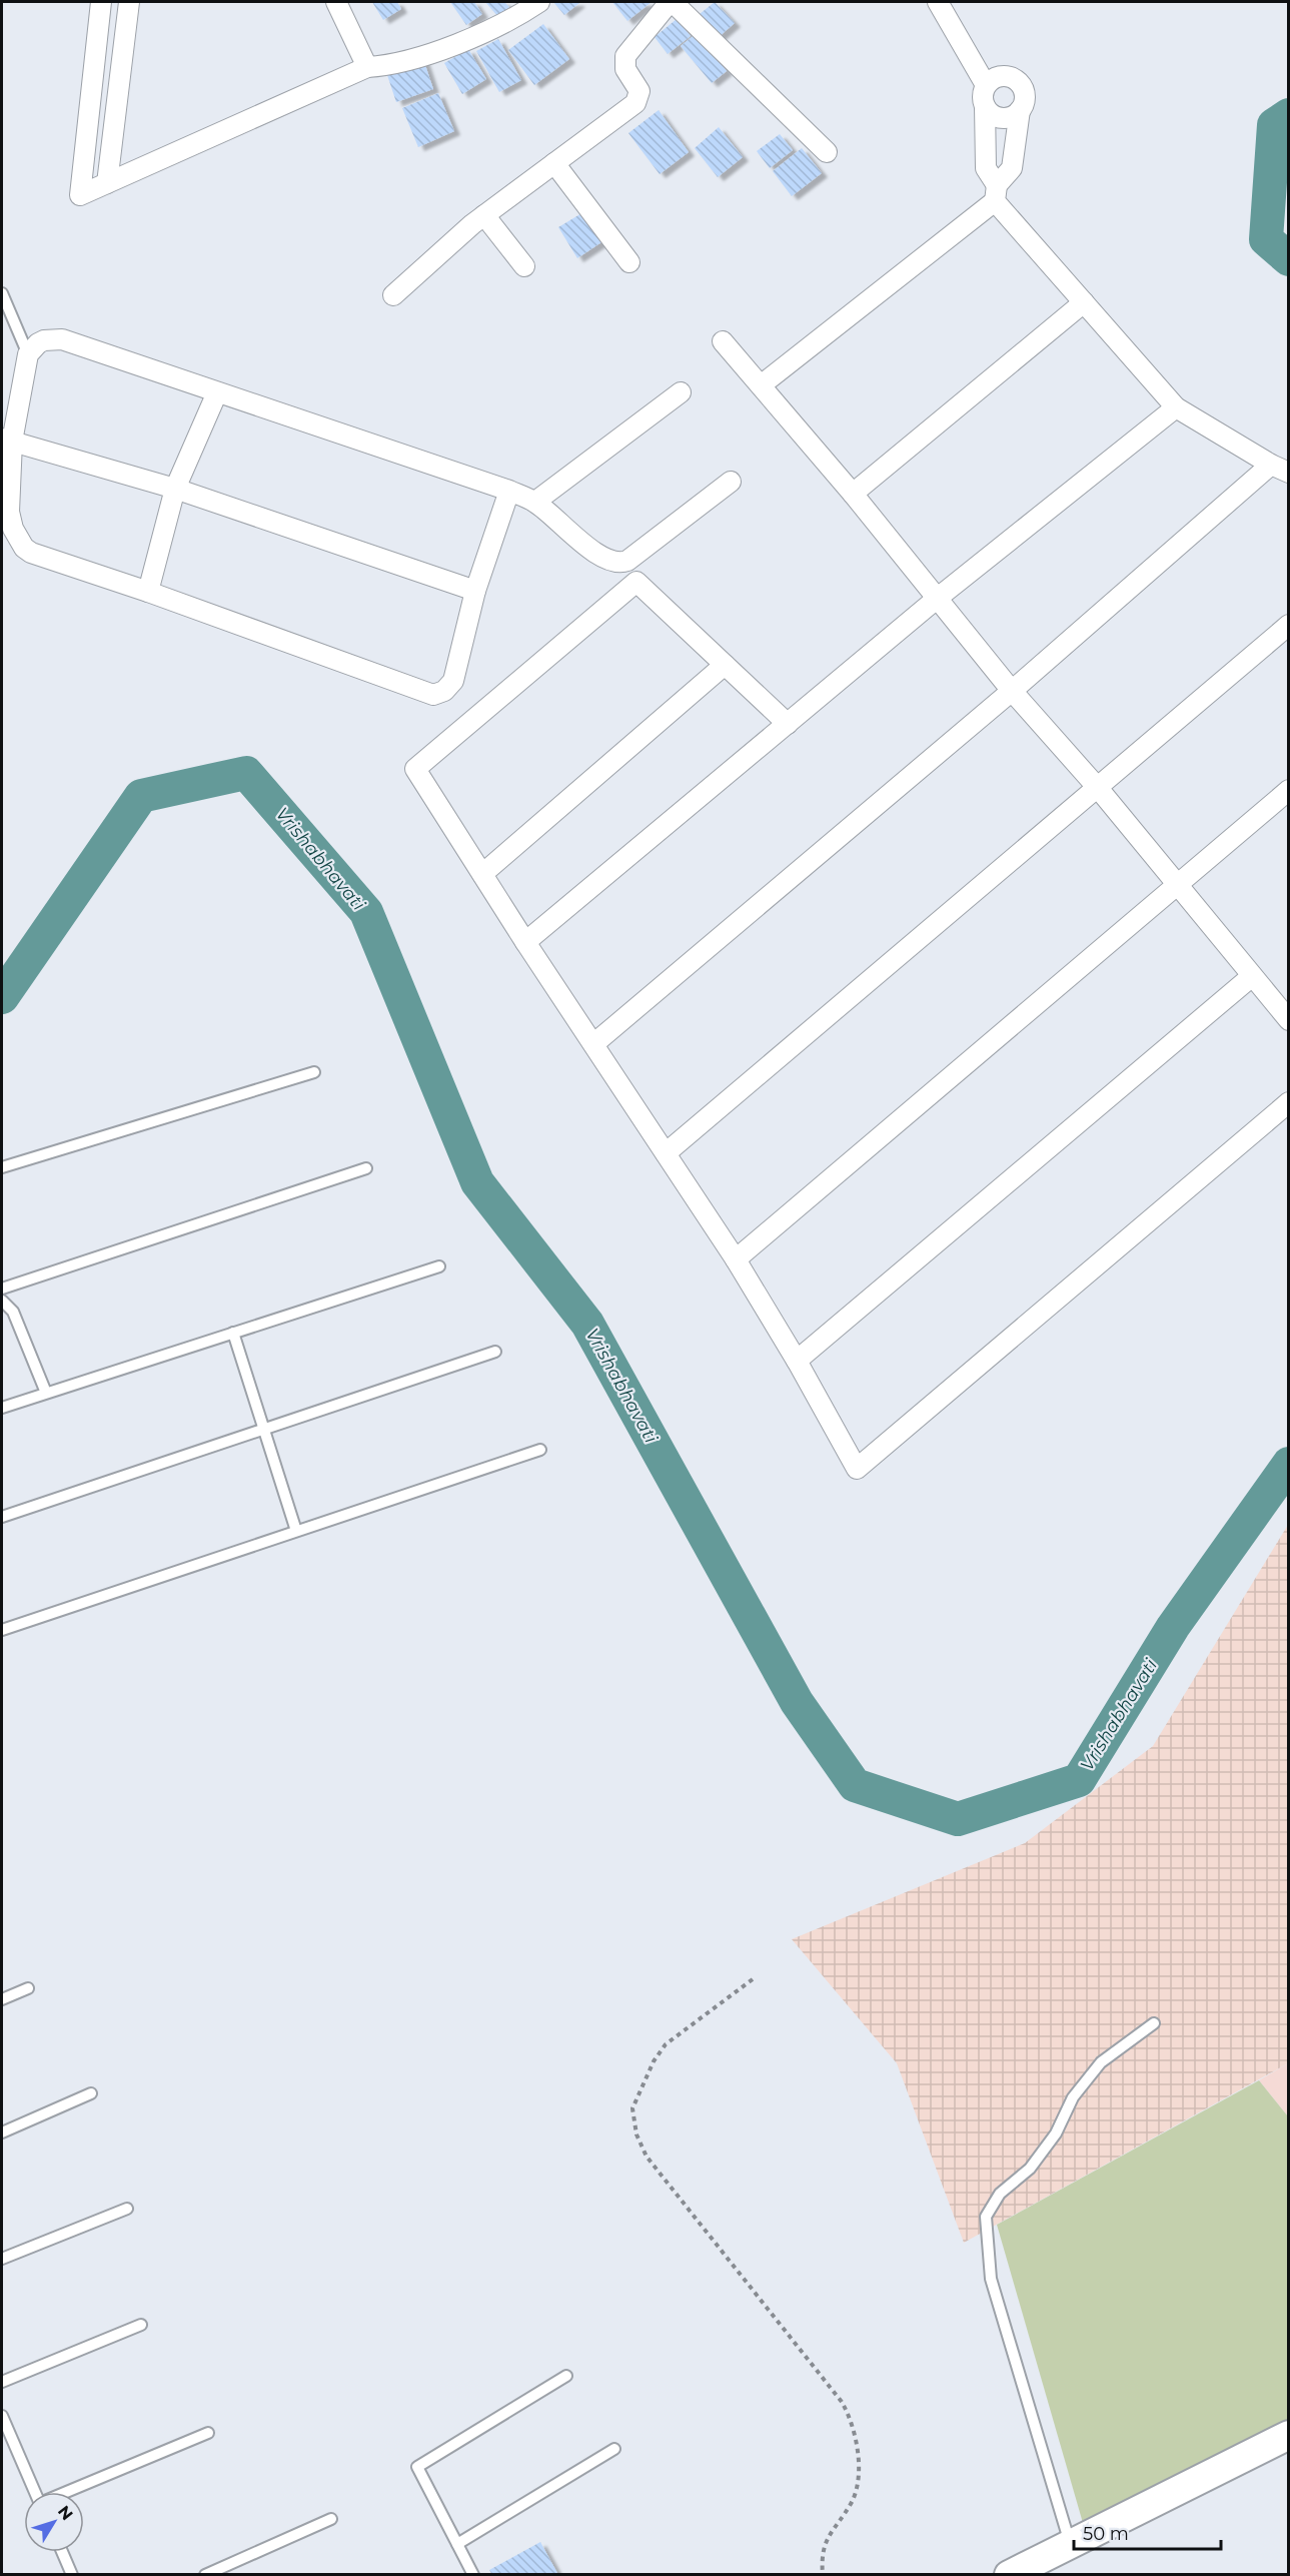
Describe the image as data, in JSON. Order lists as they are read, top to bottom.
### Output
{
  "water": ["Vrishabhavati"],
  "scale_bar": "50 m",
  "north": "top right"
}
